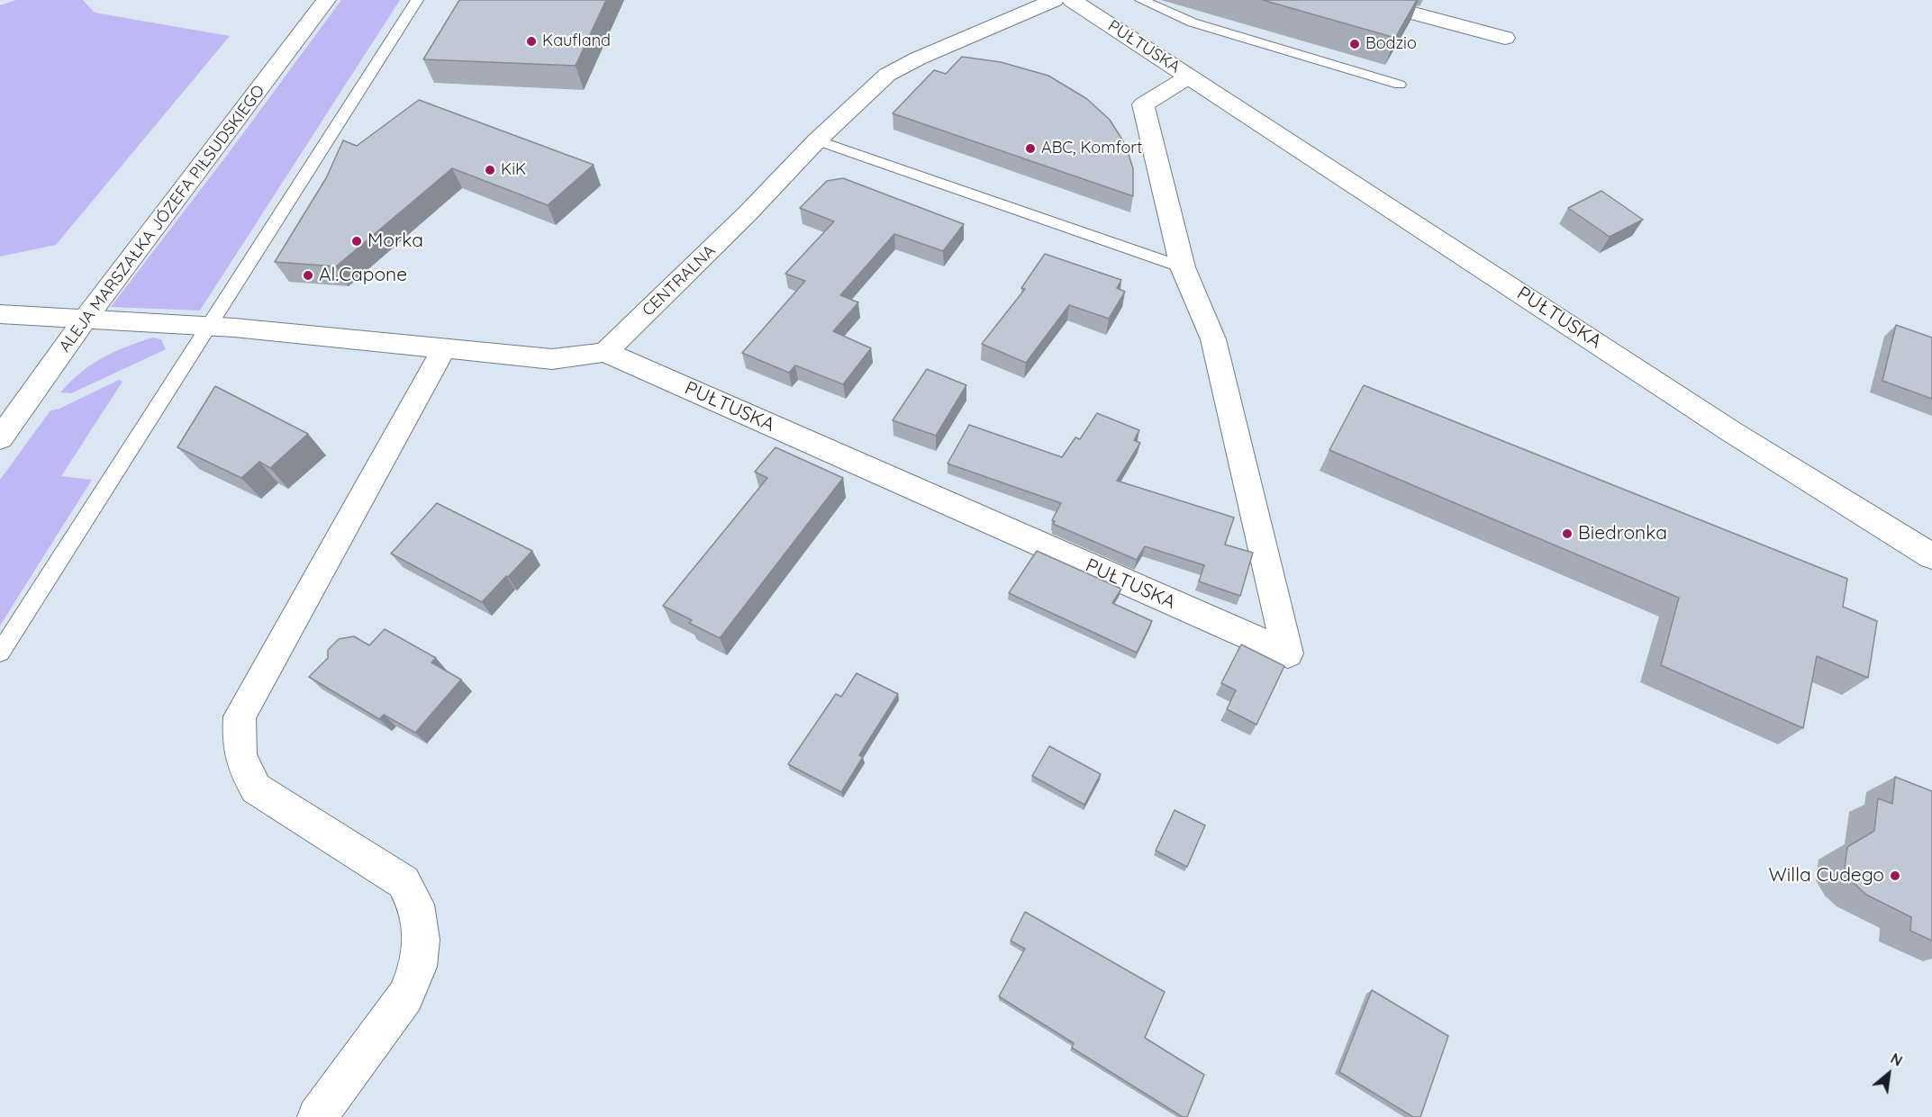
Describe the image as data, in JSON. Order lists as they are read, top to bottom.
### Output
{
  "streets": {
    "street": ["PUŁTUSKA", "ALEJA MARSZAŁKA JÓZEFA PIŁSUDSKIEGO", "CENTRALNA"]
  },
  "crossings": [
    ["PUŁTUSKA", "CENTRALNA"]
  ],
  "places": [
    "Kaufland",
    "Bodzio",
    "ABC, Komfort",
    "KiK",
    "Morka",
    "Al.Capone",
    "Biedronka",
    "Willa Cudego"
  ],
  "north": "top right"
}
